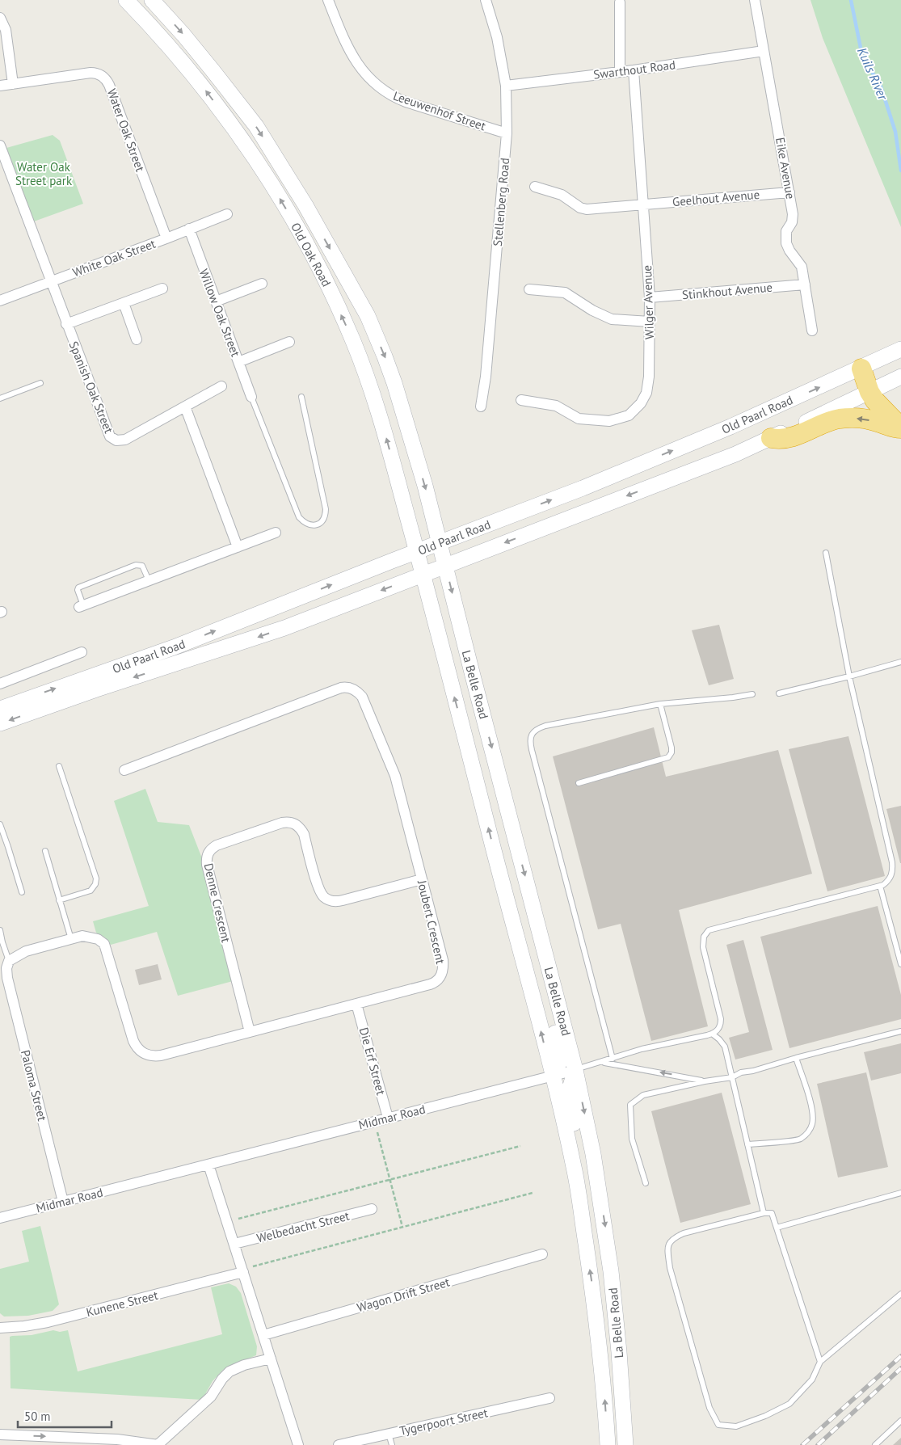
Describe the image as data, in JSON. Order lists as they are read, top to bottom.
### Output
{
  "streets": {
    "main road": ["Old Oak Road", "Old Paarl Road", "La Belle Road"],
    "street": [
      "Swarthout Road",
      "Leeuwenhof Street",
      "Water Oak Street",
      "Eike Avenue",
      "Geelhout Avenue",
      "Stellenberg Road",
      "White Oak Street",
      "Stinkhout Avenue",
      "Wilger Avenue",
      "Willow Oak Street",
      "Spanish Oak Street",
      "Denne Crescent",
      "Joubert Crescent",
      "Die Erf Street",
      "Paloma Street",
      "Midmar Road",
      "Welbedacht Street",
      "Wagon Drift Street",
      "Kunene Street",
      "Tygerpoort Street"
    ]
  },
  "crossings": [
    ["Swarthout Road", "Eike Avenue"],
    ["Swarthout Road", "Stellenberg Road"],
    ["Swarthout Road", "Wilger Avenue"],
    ["Leeuwenhof Street", "Stellenberg Road"],
    ["Water Oak Street", "White Oak Street"],
    ["Eike Avenue", "Geelhout Avenue"],
    ["Eike Avenue", "Stinkhout Avenue"],
    ["Geelhout Avenue", "Wilger Avenue"],
    ["Old Oak Road", "Old Paarl Road"],
    ["Old Oak Road", "La Belle Road"],
    ["White Oak Street", "Willow Oak Street"],
    ["White Oak Street", "Spanish Oak Street"],
    ["Stinkhout Avenue", "Wilger Avenue"],
    ["Old Paarl Road", "La Belle Road"],
    ["La Belle Road", "Midmar Road"],
    ["Denne Crescent", "Joubert Crescent"],
    ["Joubert Crescent", "Die Erf Street"],
    ["Die Erf Street", "Midmar Road"],
    ["Paloma Street", "Midmar Road"]
  ],
  "water": ["Kuils River"],
  "parks": ["Water Oak Street park"],
  "scale_bar": "50 m"
}
